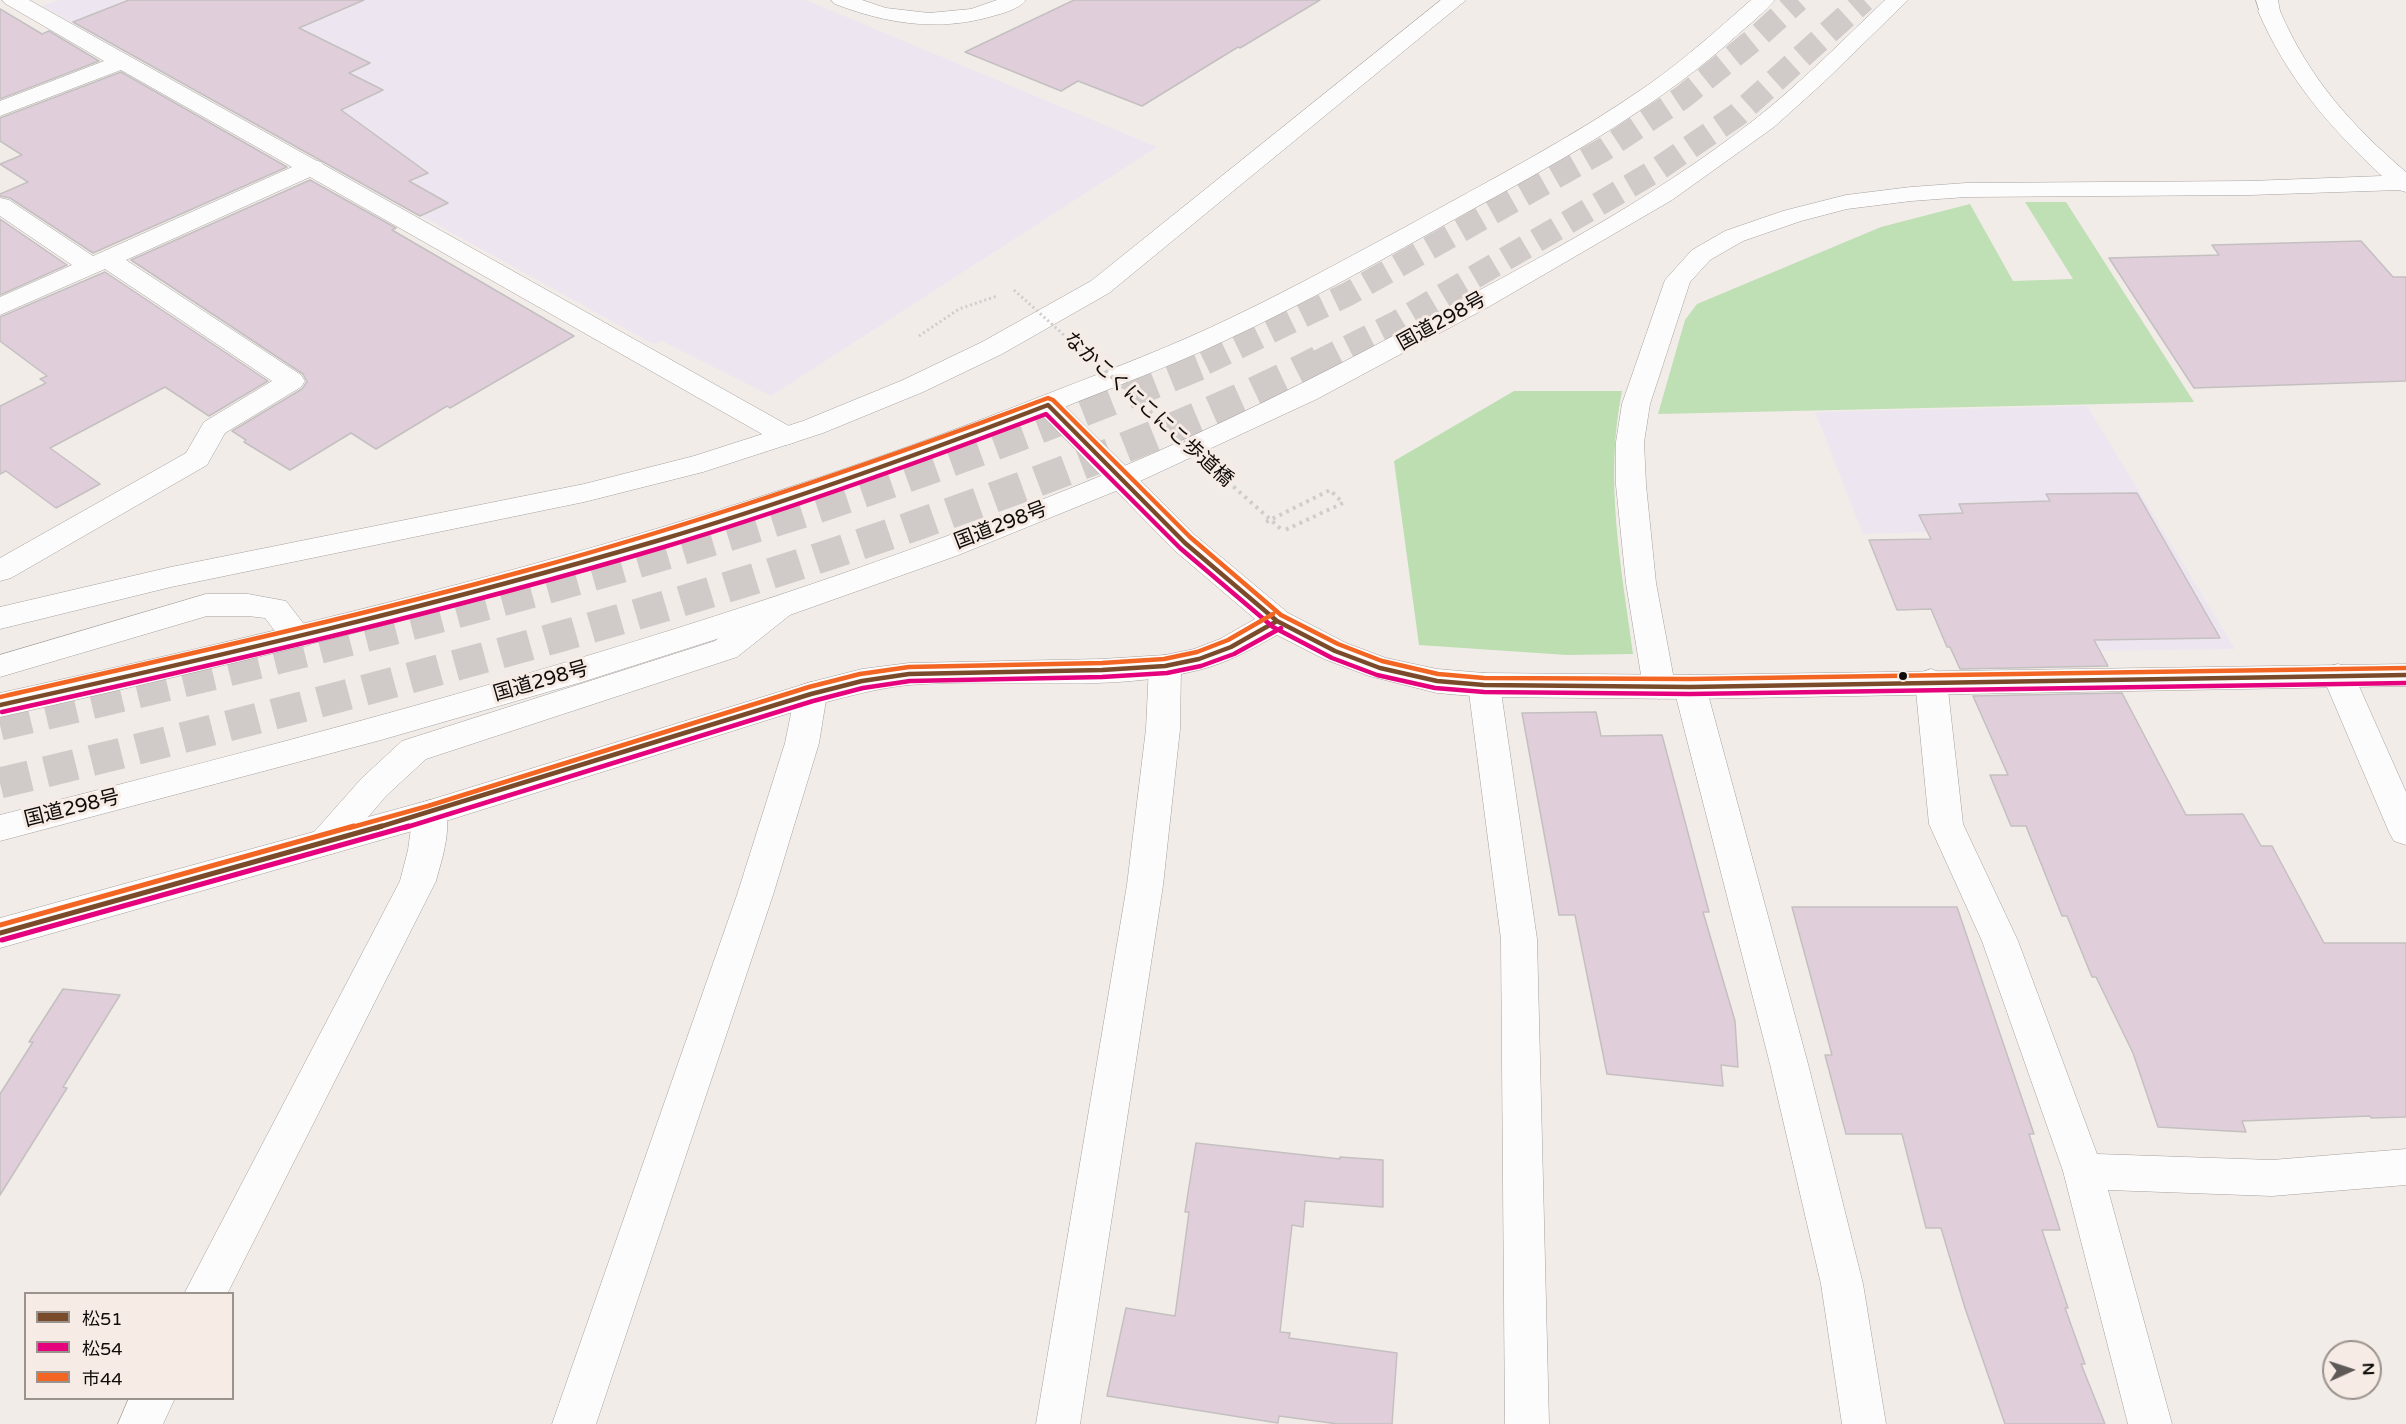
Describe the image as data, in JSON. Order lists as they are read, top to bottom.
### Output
{
  "streets": {
    "main road": ["国道298号"],
    "path": ["なかこくにこにこ歩道橋"]
  },
  "lines": ["transit line 市44", "transit line 松51", "transit line 松54"],
  "legend": ["松51", "松54", "市44"],
  "north": "right"
}
